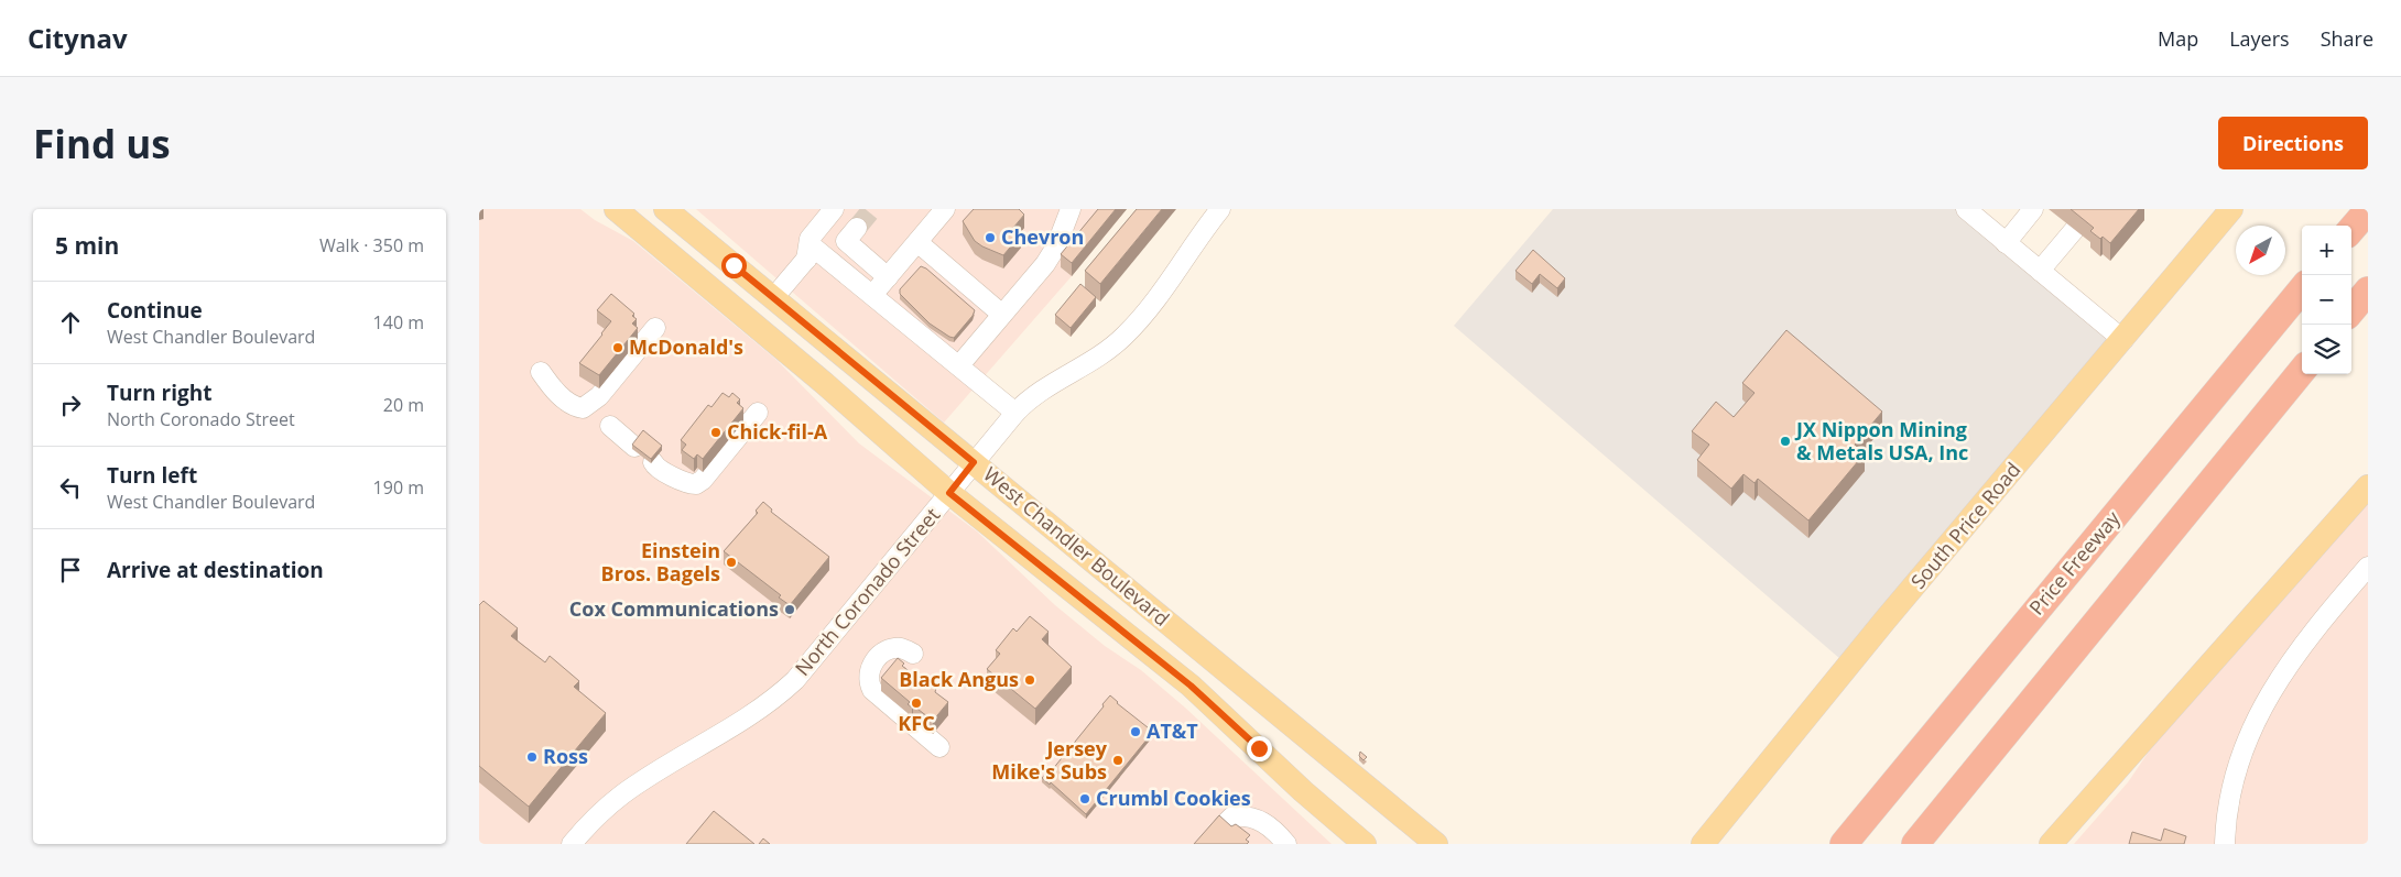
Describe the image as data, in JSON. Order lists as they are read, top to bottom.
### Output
{
  "streets": {
    "highway": ["Price Freeway"],
    "main road": ["South Price Road", "West Chandler Boulevard"],
    "street": ["North Coronado Street"]
  },
  "crossings": [
    ["West Chandler Boulevard", "North Coronado Street"]
  ],
  "places": [
    "Chevron",
    "McDonald's",
    "Chick-fil-A",
    "JX Nippon Mining & Metals USA, Inc",
    "Einstein Bros. Bagels",
    "Cox Communications",
    "Black Angus",
    "KFC",
    "AT&T",
    "Ross",
    "Jersey Mike's Subs",
    "Crumbl Cookies"
  ],
  "north": "bottom left",
  "page": {
    "header": "Citynav",
    "nav": ["Map", "Layers", "Share"],
    "buttons": "Directions",
    "title": "Find us",
    "heading": ["5 min", "Walk · 350 m"],
    "map_buttons": ["+", "−"],
    "list": [
      ["Continue", "West Chandler Boulevard", "140 m"],
      ["Turn right", "North Coronado Street", "20 m"],
      ["Turn left", "West Chandler Boulevard", "190 m"],
      "Arrive at destination"
    ]
  }
}
